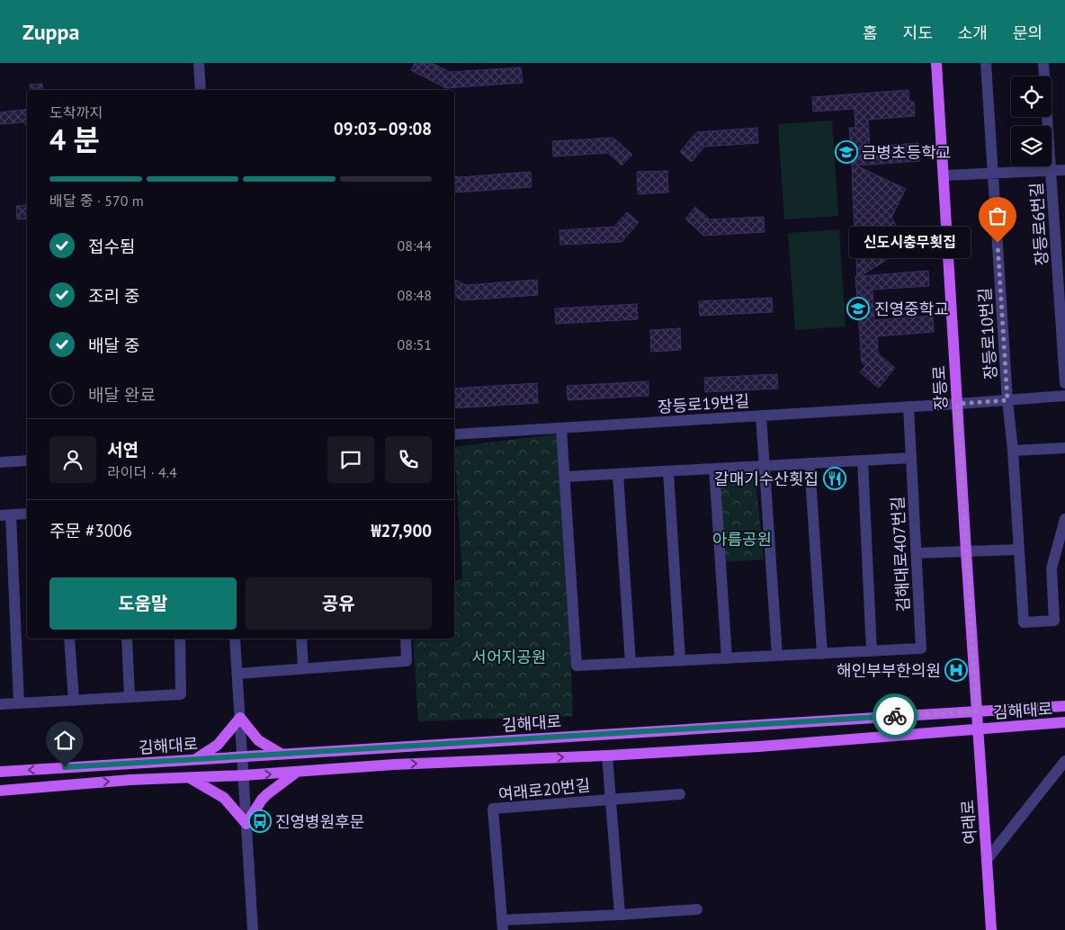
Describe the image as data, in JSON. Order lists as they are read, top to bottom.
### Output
{
  "streets": {
    "main road": ["장등로", "김해대로", "여래로"],
    "street": [
      "장등로6번길",
      "장등로10번길",
      "장등로19번길",
      "김해대로407번길",
      "여래로20번길"
    ]
  },
  "crossings": [
    ["장등로10번길", "장등로19번길"],
    ["장등로", "장등로19번길"],
    ["장등로", "김해대로"],
    ["장등로", "여래로"],
    ["장등로19번길", "김해대로407번길"],
    ["김해대로", "여래로"]
  ],
  "parks": ["아름공원", "서어지공원"],
  "places": {
    "school or university": ["금병초등학교", "진영중학교"],
    "other": ["신도시충무횟집"],
    "restaurant": ["갈매기수산횟집"],
    "hospital": ["해인부부한의원"],
    "bus stop": ["진영병원후문"]
  },
  "page": {
    "header": "Zuppa",
    "nav": [
      "홈",
      "지도",
      "소개",
      "문의"
    ],
    "heading": ["4 분", "도착까지", "09:03–09:08"],
    "panel": [
      "서연",
      "라이더 · 4.4",
      "주문 #3006",
      "₩27,900"
    ],
    "bar": "배달 중 · 570 m",
    "list": [
      ["접수됨", "08:44"],
      ["조리 중", "08:48"],
      ["배달 중", "08:51"],
      "배달 완료"
    ],
    "bubble": "신도시충무횟집",
    "buttons": ["도움말", "공유"]
  }
}
